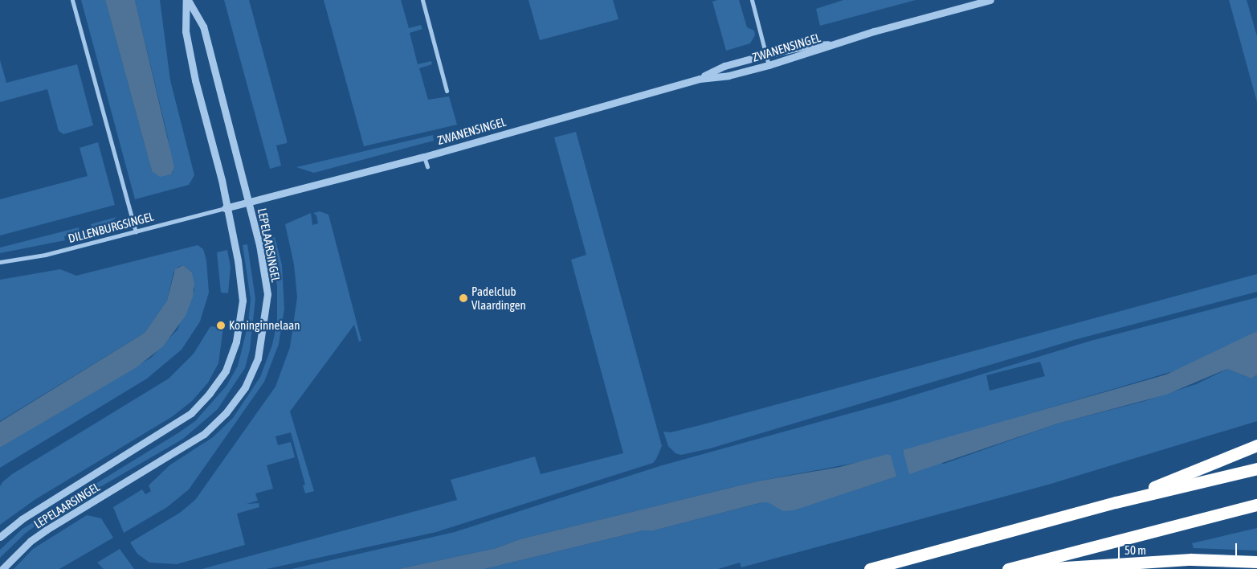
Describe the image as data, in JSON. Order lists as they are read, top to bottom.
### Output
{
  "streets": {
    "street": ["ZWANENSINGEL", "DILLENBURGSINGEL", "LEPELAARSINGEL"]
  },
  "crossings": [
    ["ZWANENSINGEL", "DILLENBURGSINGEL"],
    ["ZWANENSINGEL", "LEPELAARSINGEL"],
    ["DILLENBURGSINGEL", "LEPELAARSINGEL"]
  ],
  "places": ["Padelclub Vlaardingen", "Koninginnelaan"],
  "scale_bar": "50 m"
}
